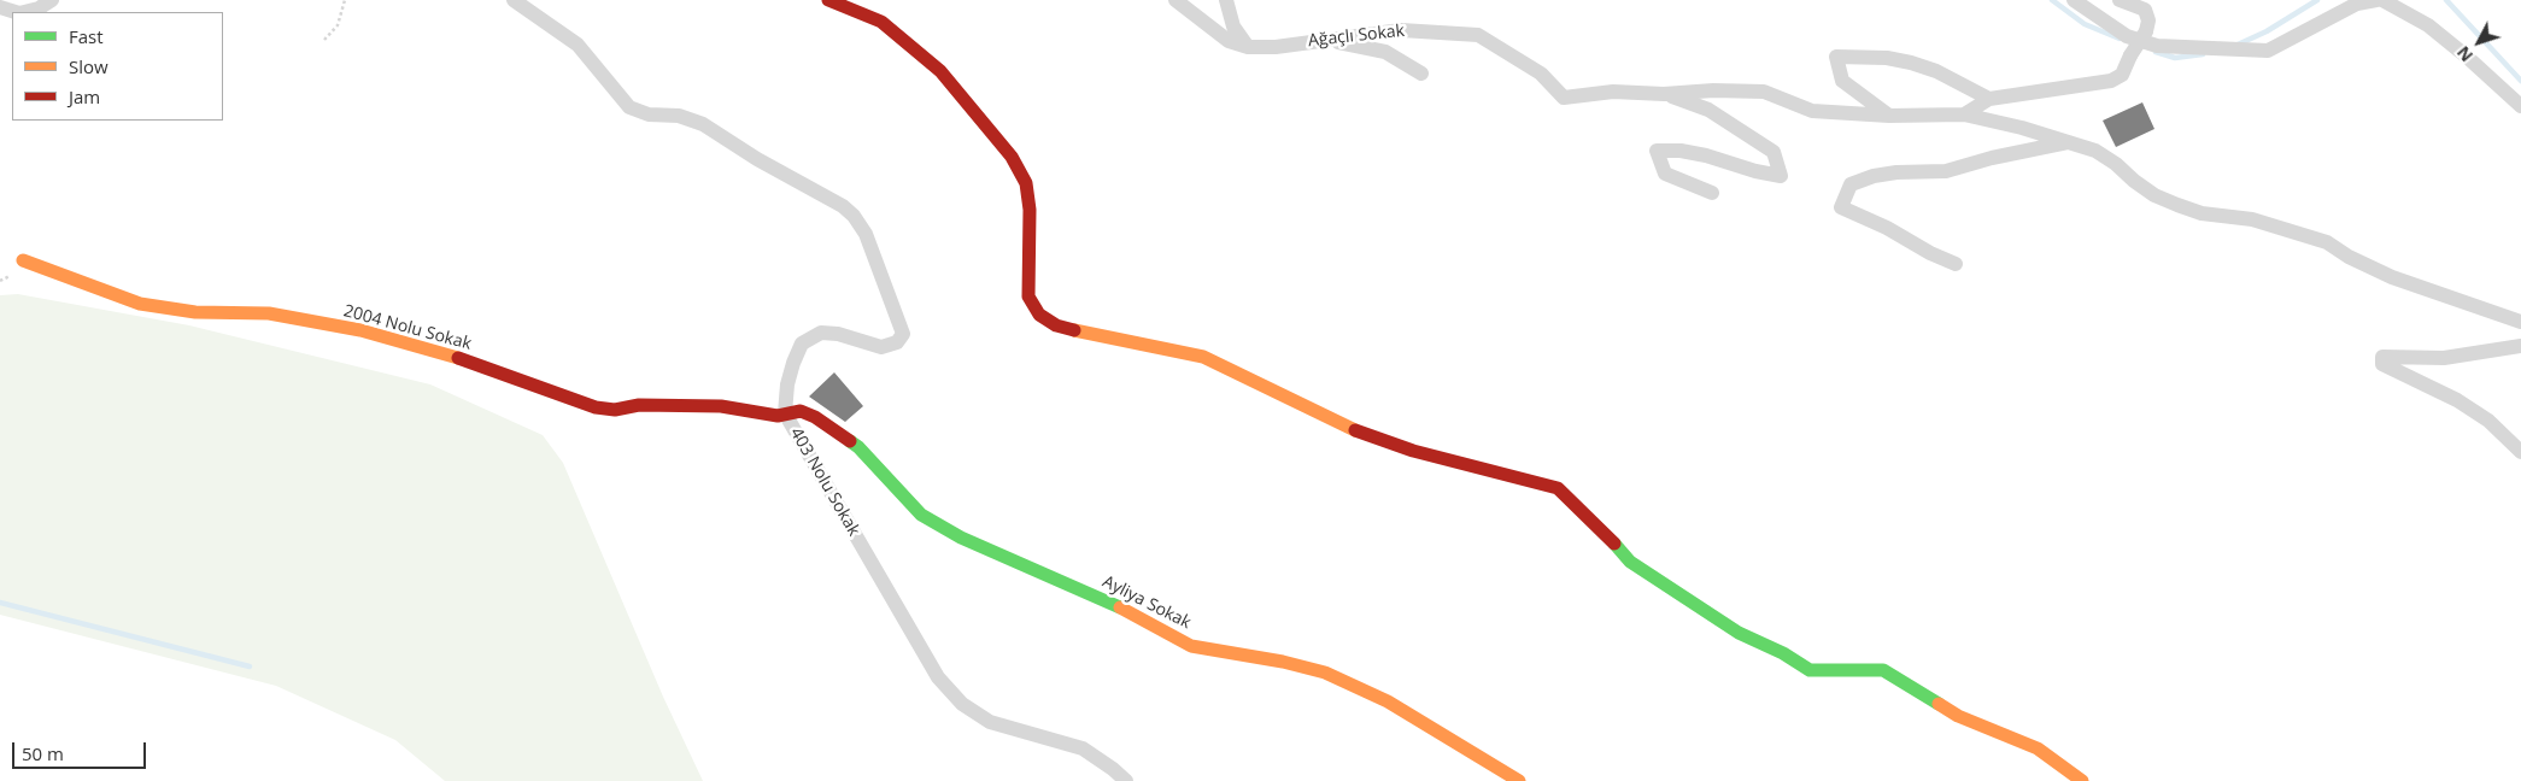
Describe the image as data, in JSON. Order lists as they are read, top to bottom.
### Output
{
  "streets": {
    "street": [
      "Ağaçlı Sokak",
      "2004 Nolu Sokak",
      "403 Nolu Sokak",
      "Ayliya Sokak"
    ]
  },
  "crossings": [
    ["2004 Nolu Sokak", "403 Nolu Sokak"],
    ["2004 Nolu Sokak", "Ayliya Sokak"],
    ["403 Nolu Sokak", "Ayliya Sokak"]
  ],
  "legend": ["Fast", "Slow", "Jam"],
  "scale_bar": "50 m",
  "north": "bottom left"
}
